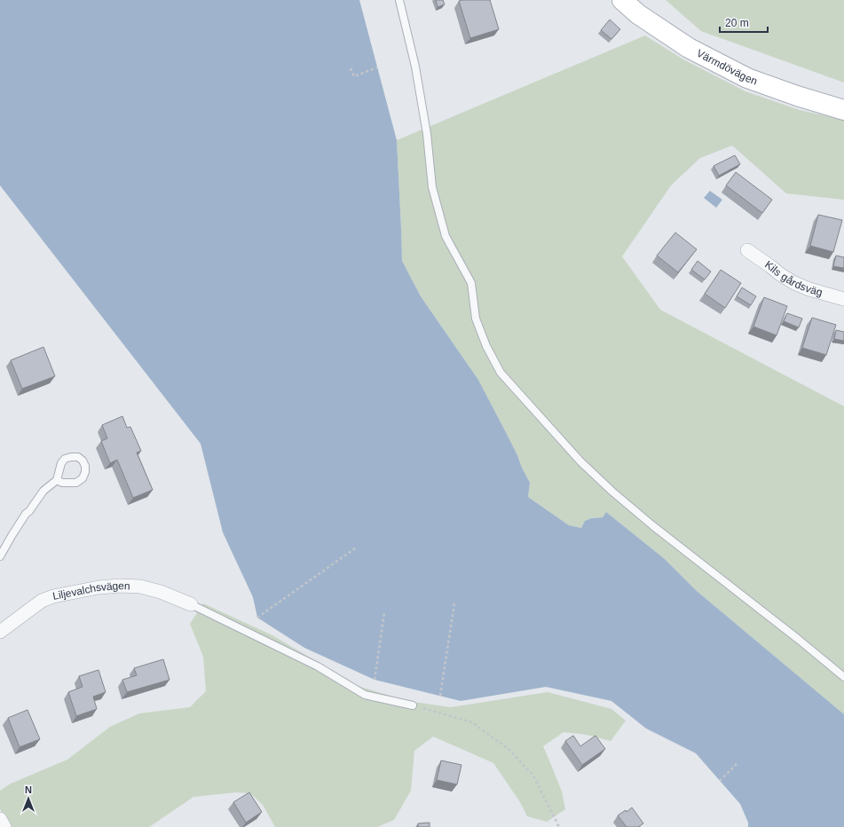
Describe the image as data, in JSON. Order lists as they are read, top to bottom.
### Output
{
  "streets": {
    "main road": ["Värmdövägen"],
    "street": ["Kils gårdsväg", "Liljevalchsvägen"]
  },
  "scale_bar": "20 m",
  "north": "top"
}
